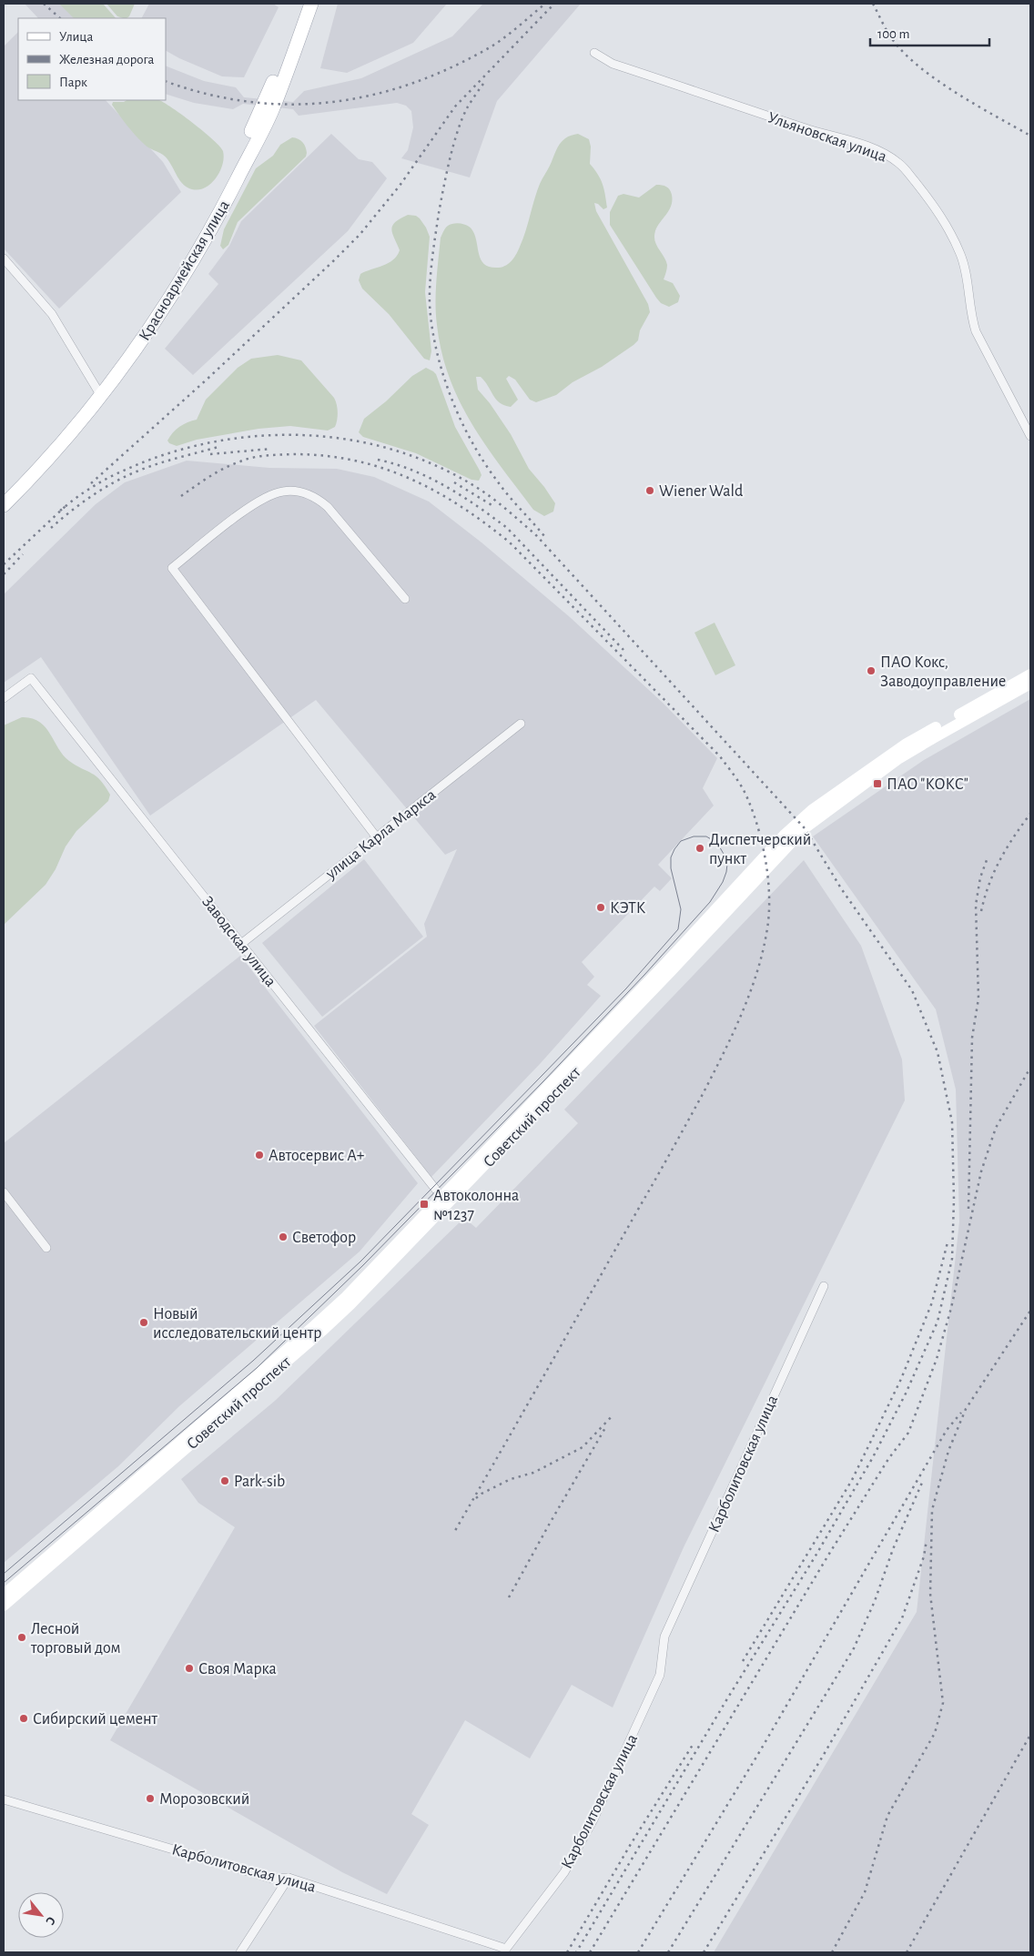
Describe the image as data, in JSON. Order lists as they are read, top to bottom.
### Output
{
  "streets": {
    "main road": ["Красноармейская улица", "Советский проспект"],
    "street": [
      "Ульяновская улица",
      "улица Карла Маркса",
      "Заводская улица",
      "Карболитовская улица"
    ]
  },
  "crossings": [
    ["улица Карла Маркса", "Заводская улица"],
    ["Заводская улица", "Советский проспект"]
  ],
  "places": {
    "other": [
      "Wiener Wald",
      "ПАО Кокс, Заводоуправление",
      "Диспетчерский пункт",
      "КЭТК",
      "Автосервис А+",
      "Светофор",
      "Новый исследовательский центр",
      "Park-sib",
      "Лесной торговый дом",
      "Своя Марка",
      "Сибирский цемент",
      "Морозовский"
    ],
    "transit": ["ПАО \"КОКС\"", "Автоколонна №1237"]
  },
  "legend": ["Улица", "Железная дорога", "Парк"],
  "scale_bar": "100 m",
  "north": "bottom right"
}
